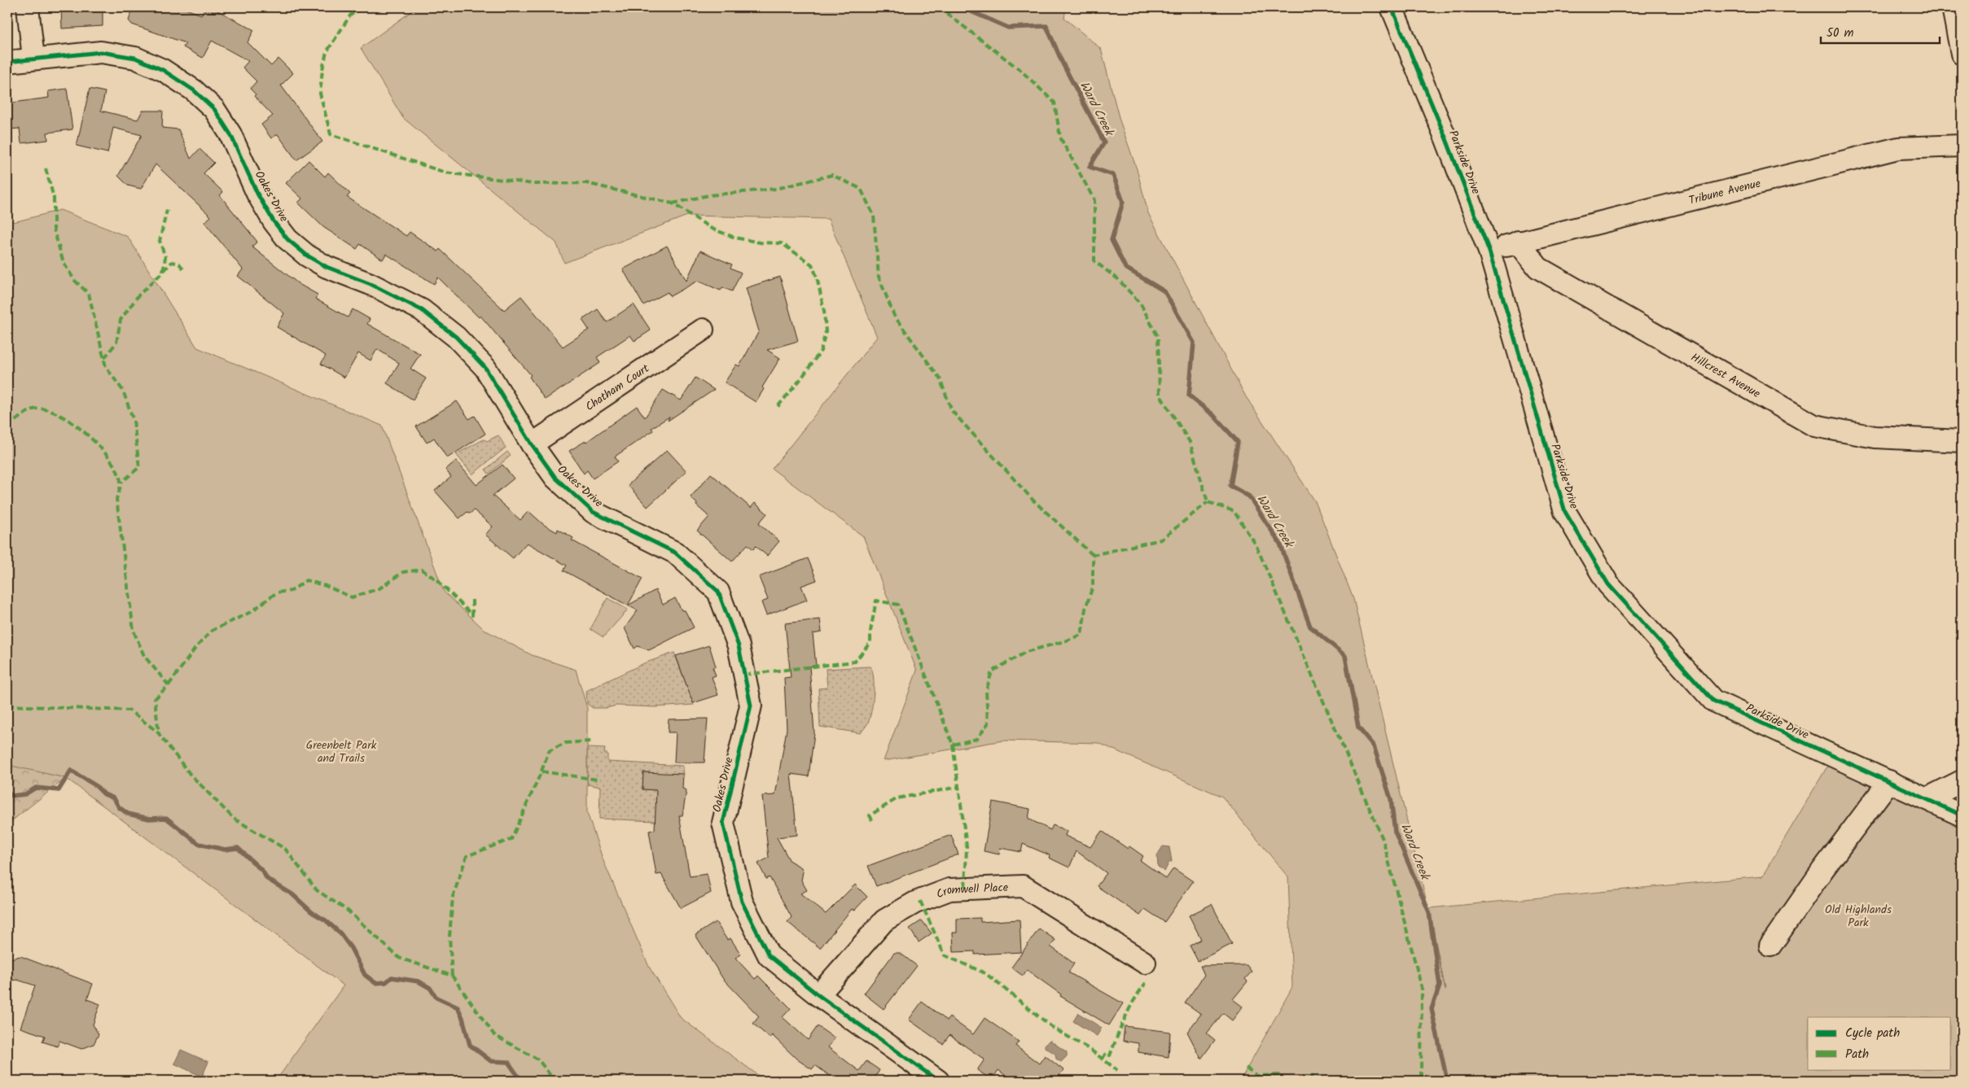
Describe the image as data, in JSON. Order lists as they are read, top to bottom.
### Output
{
  "streets": {
    "street": [
      "Parkside Drive",
      "Tribune Avenue",
      "Oakes Drive",
      "Hillcrest Avenue",
      "Chatham Court",
      "Cromwell Place"
    ]
  },
  "crossings": [
    ["Parkside Drive", "Tribune Avenue"],
    ["Tribune Avenue", "Hillcrest Avenue"],
    ["Oakes Drive", "Chatham Court"],
    ["Oakes Drive", "Cromwell Place"]
  ],
  "water": ["Ward Creek"],
  "parks": ["Greenbelt Park and Trails", "Old Highlands Park"],
  "legend": ["Cycle path", "Path"],
  "scale_bar": "50 m"
}
